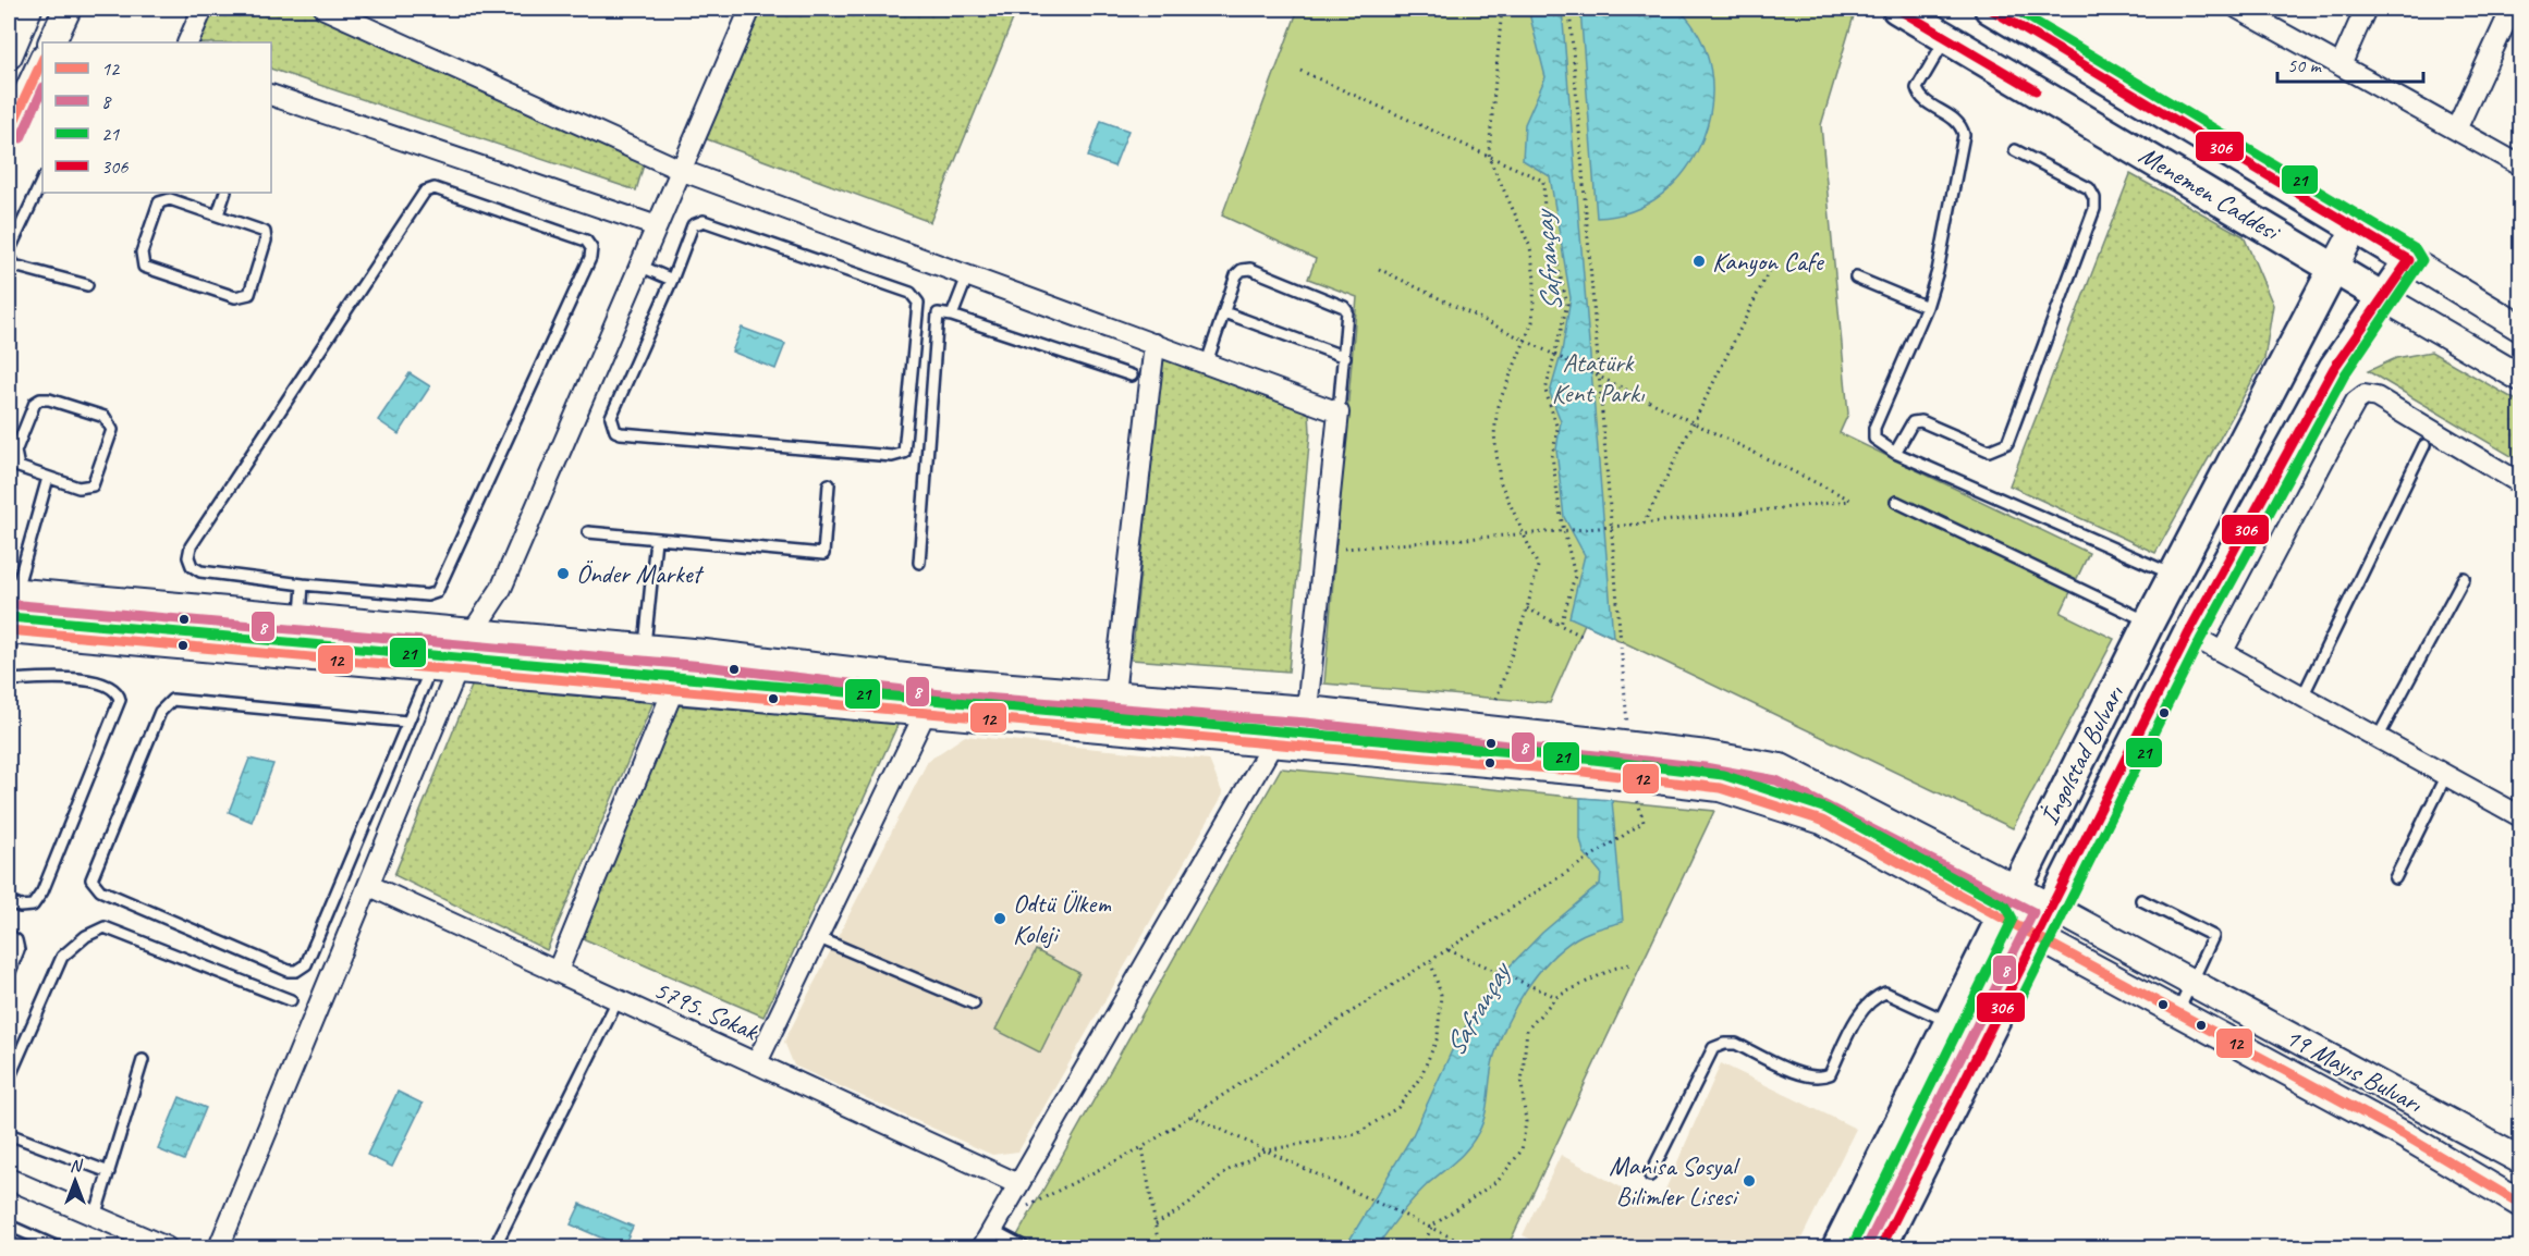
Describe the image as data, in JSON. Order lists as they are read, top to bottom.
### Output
{
  "streets": {
    "main road": ["Menemen Caddesi", "İngolstad Bulvarı", "19 Mayıs Bulvarı"],
    "street": ["5795. Sokak"]
  },
  "crossings": [
    ["Menemen Caddesi", "İngolstad Bulvarı"],
    ["İngolstad Bulvarı", "19 Mayıs Bulvarı"]
  ],
  "water": ["Safrançay"],
  "parks": ["Atatürk Kent Parkı"],
  "places": [
    "Kanyon Cafe",
    "Önder Market",
    "Odtü Ülkem Koleji",
    "Manisa Sosyal Bilimler Lisesi"
  ],
  "lines": [
    "transit line 21",
    "transit line 306",
    "transit line 12",
    "transit line 8"
  ],
  "legend": [
    "12",
    "8",
    "21",
    "306"
  ],
  "scale_bar": "50 m",
  "north": "top"
}
